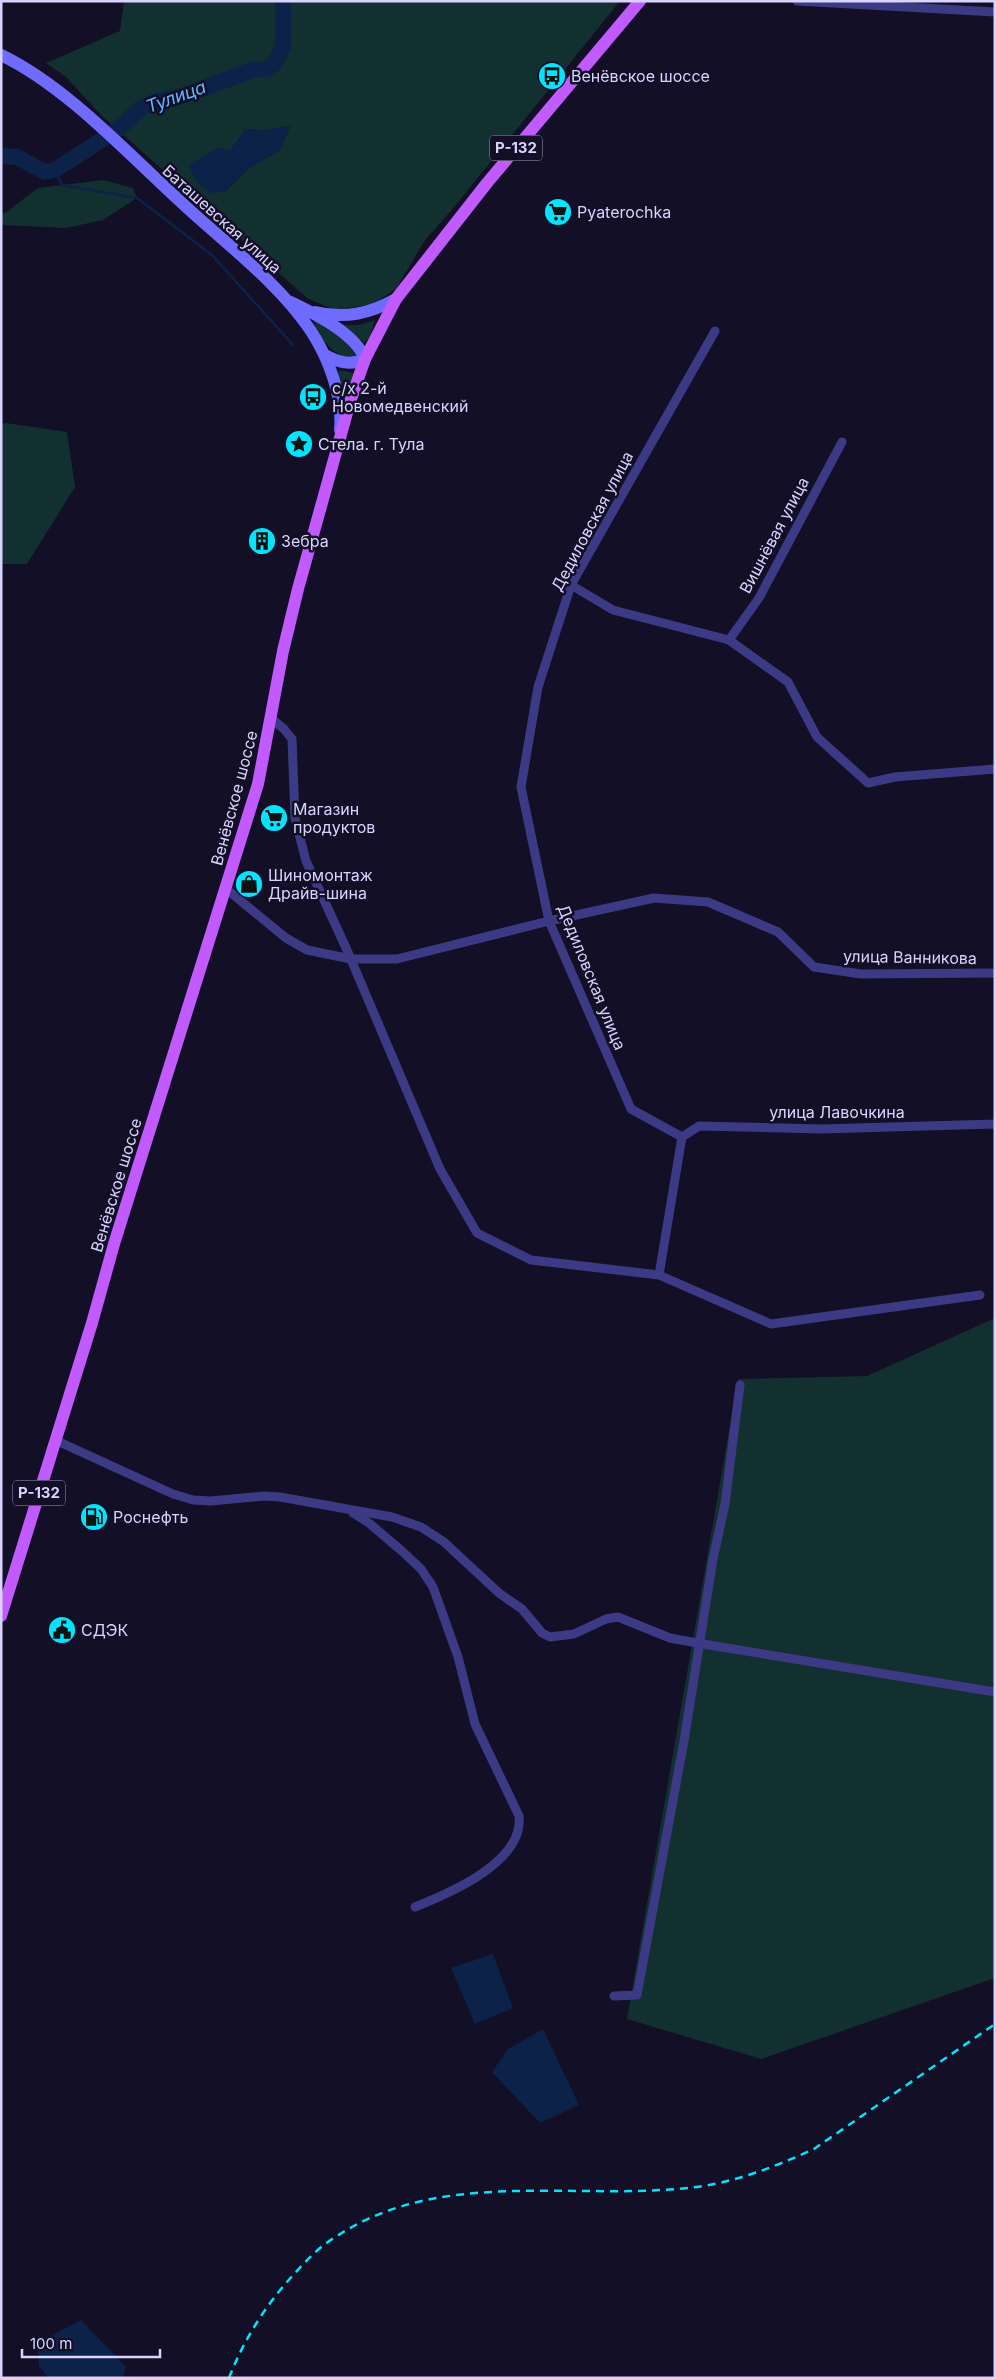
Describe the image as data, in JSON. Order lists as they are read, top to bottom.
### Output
{
  "streets": {
    "main road": ["Р-132", "Баташевская улица", "Венёвское шоссе"],
    "street": [
      "Дедиловская улица",
      "Вишнёвая улица",
      "улица Ванникова",
      "улица Лавочкина"
    ]
  },
  "crossings": [
    ["Дедиловская улица", "улица Ванникова"],
    ["Дедиловская улица", "улица Лавочкина"],
    ["Венёвское шоссе", "улица Ванникова"]
  ],
  "water": ["Тулица"],
  "places": {
    "bus stop": ["Венёвское шоссе", "с/х 2-й Новомедвенский"],
    "supermarket": ["Pyaterochka", "Магазин продуктов"],
    "place": ["Стела. г. Тула"],
    "building": ["Зебра"],
    "shop": ["Шиномонтаж Драйв-шина"],
    "fuel station": ["Роснефть"],
    "public building": ["СДЭК"]
  },
  "scale_bar": "100 m"
}
